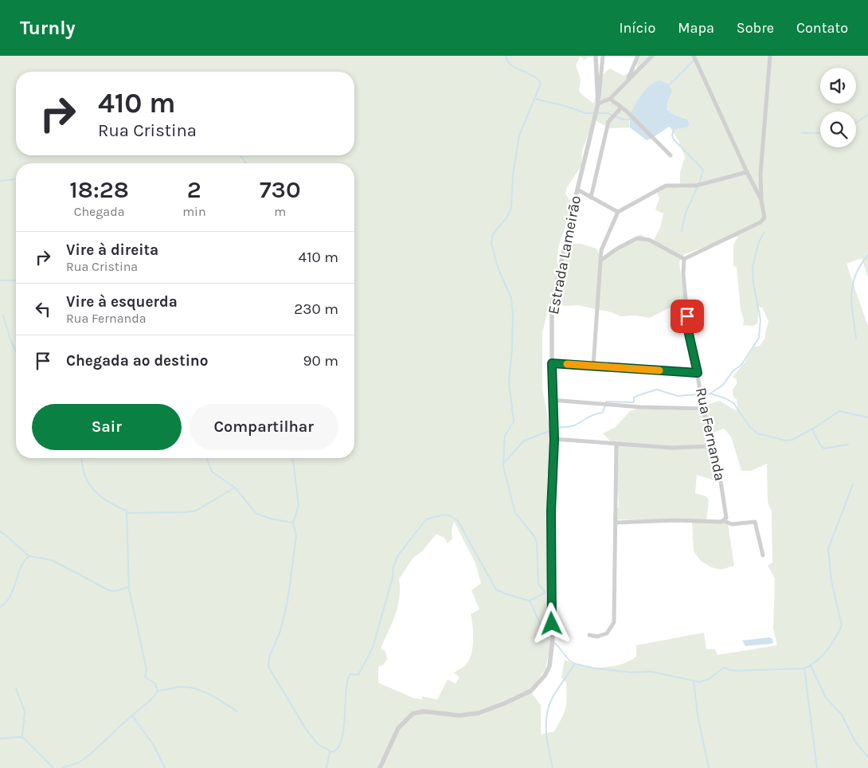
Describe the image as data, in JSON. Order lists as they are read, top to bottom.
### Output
{
  "streets": {
    "street": ["Estrada Lameirão", "Rua Fernanda"]
  },
  "page": {
    "header": "Turnly",
    "nav": [
      "Início",
      "Mapa",
      "Sobre",
      "Contato"
    ],
    "turn": ["410 m", "Rua Cristina"],
    "eta": [
      "18:28",
      "Chegada",
      "2",
      "min",
      "730",
      "m"
    ],
    "list": [
      {
        "name": "Vire à direita",
        "note": "Rua Cristina",
        "value": "410 m"
      },
      {
        "name": "Vire à esquerda",
        "note": "Rua Fernanda",
        "value": "230 m"
      },
      {
        "name": "Chegada ao destino",
        "value": "90 m"
      }
    ],
    "buttons": ["Sair", "Compartilhar"]
  }
}
